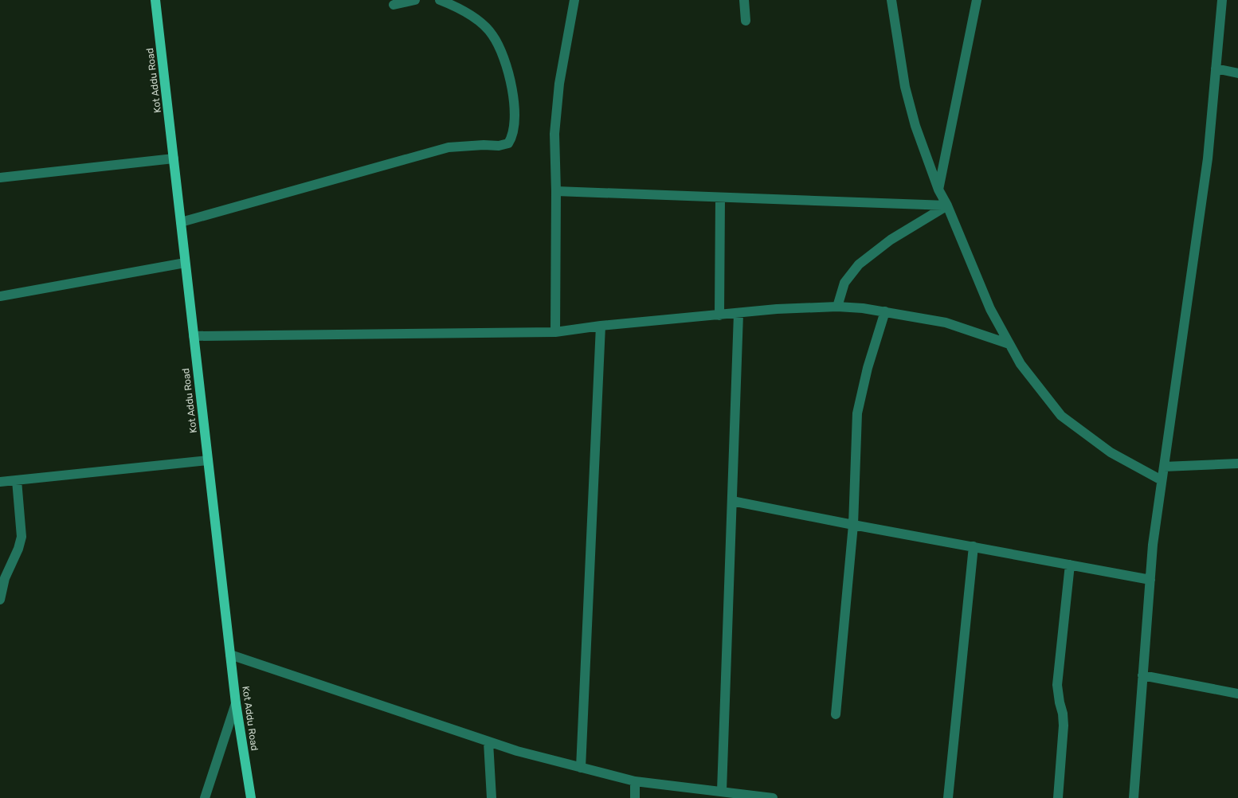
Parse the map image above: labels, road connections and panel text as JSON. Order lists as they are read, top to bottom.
{
  "streets": {
    "main road": ["Kot Addu Road"]
  }
}
